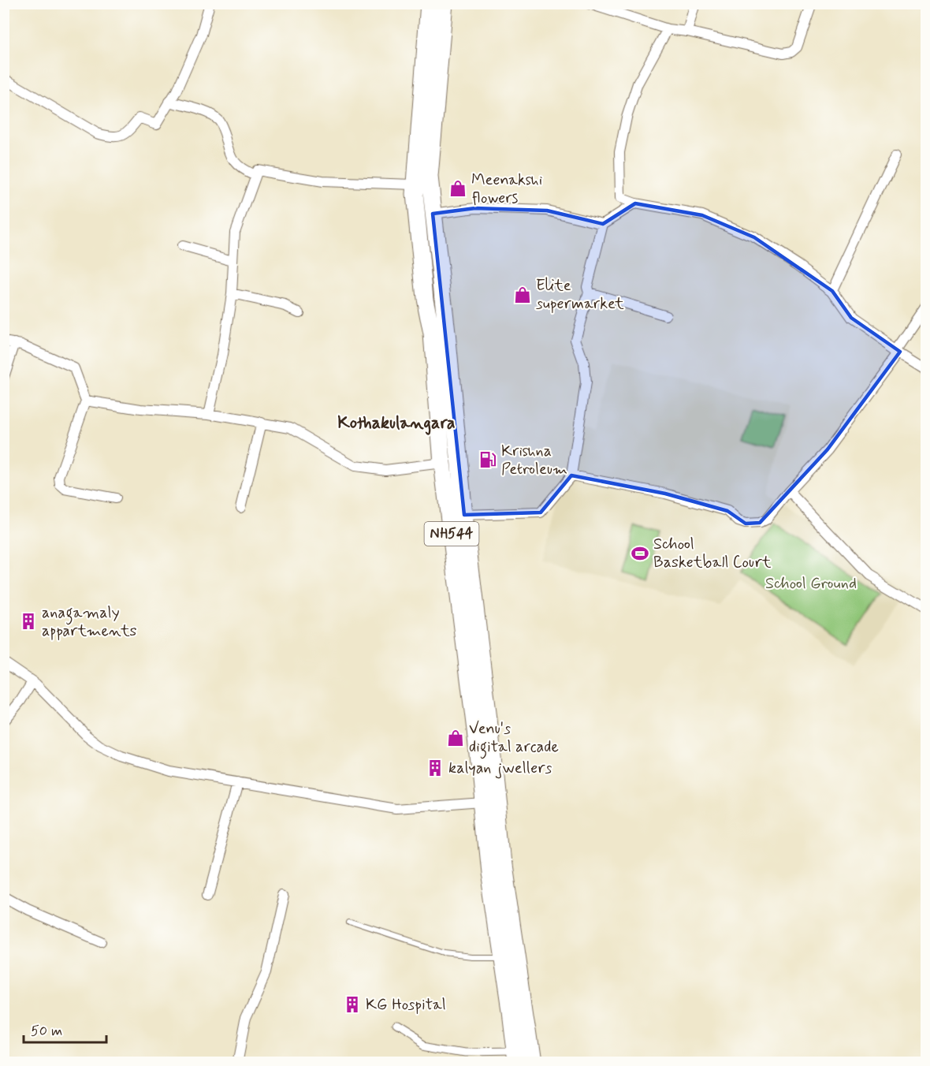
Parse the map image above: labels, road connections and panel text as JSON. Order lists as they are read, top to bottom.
{
  "streets": {
    "highway": ["NH544"]
  },
  "districts": ["Kothakulangara"],
  "parks": ["School Ground"],
  "places": {
    "shop": ["Meenakshi flowers", "Elite supermarket", "Venu's digital arcade"],
    "fuel station": ["Krishna Petroleum"],
    "sports": ["School Basketball Court"],
    "building": ["anagamaly appartments", "kalyan jwellers", "KG Hospital"]
  },
  "scale_bar": "50 m"
}
